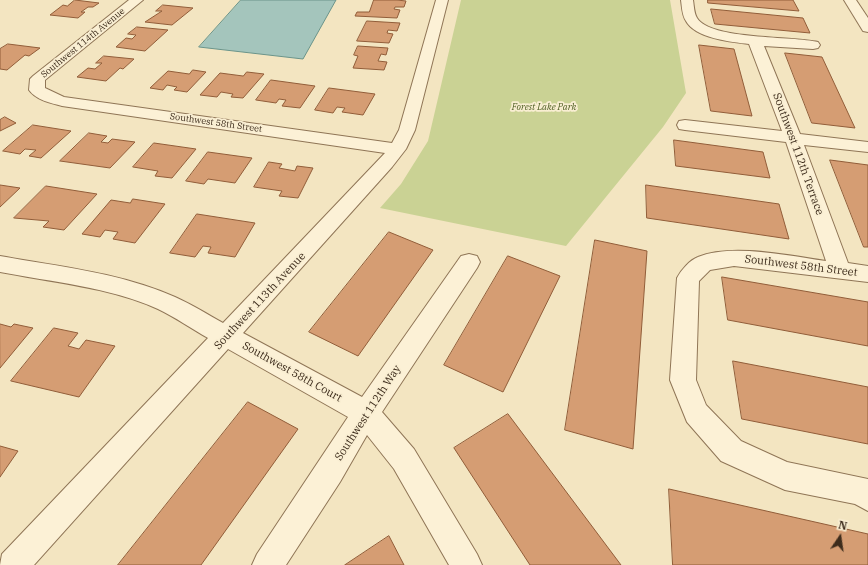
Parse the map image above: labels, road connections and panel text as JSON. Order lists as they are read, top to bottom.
{
  "streets": {
    "street": [
      "Southwest 114th Avenue",
      "Southwest 58th Street",
      "Southwest 112th Terrace",
      "Southwest 113th Avenue",
      "Southwest 58th Court",
      "Southwest 112th Way"
    ]
  },
  "crossings": [
    ["Southwest 114th Avenue", "Southwest 58th Street"],
    ["Southwest 58th Street", "Southwest 112th Terrace"],
    ["Southwest 58th Street", "Southwest 113th Avenue"],
    ["Southwest 113th Avenue", "Southwest 58th Court"],
    ["Southwest 58th Court", "Southwest 112th Way"]
  ],
  "parks": ["Forest Lake Park"],
  "north": "top"
}
